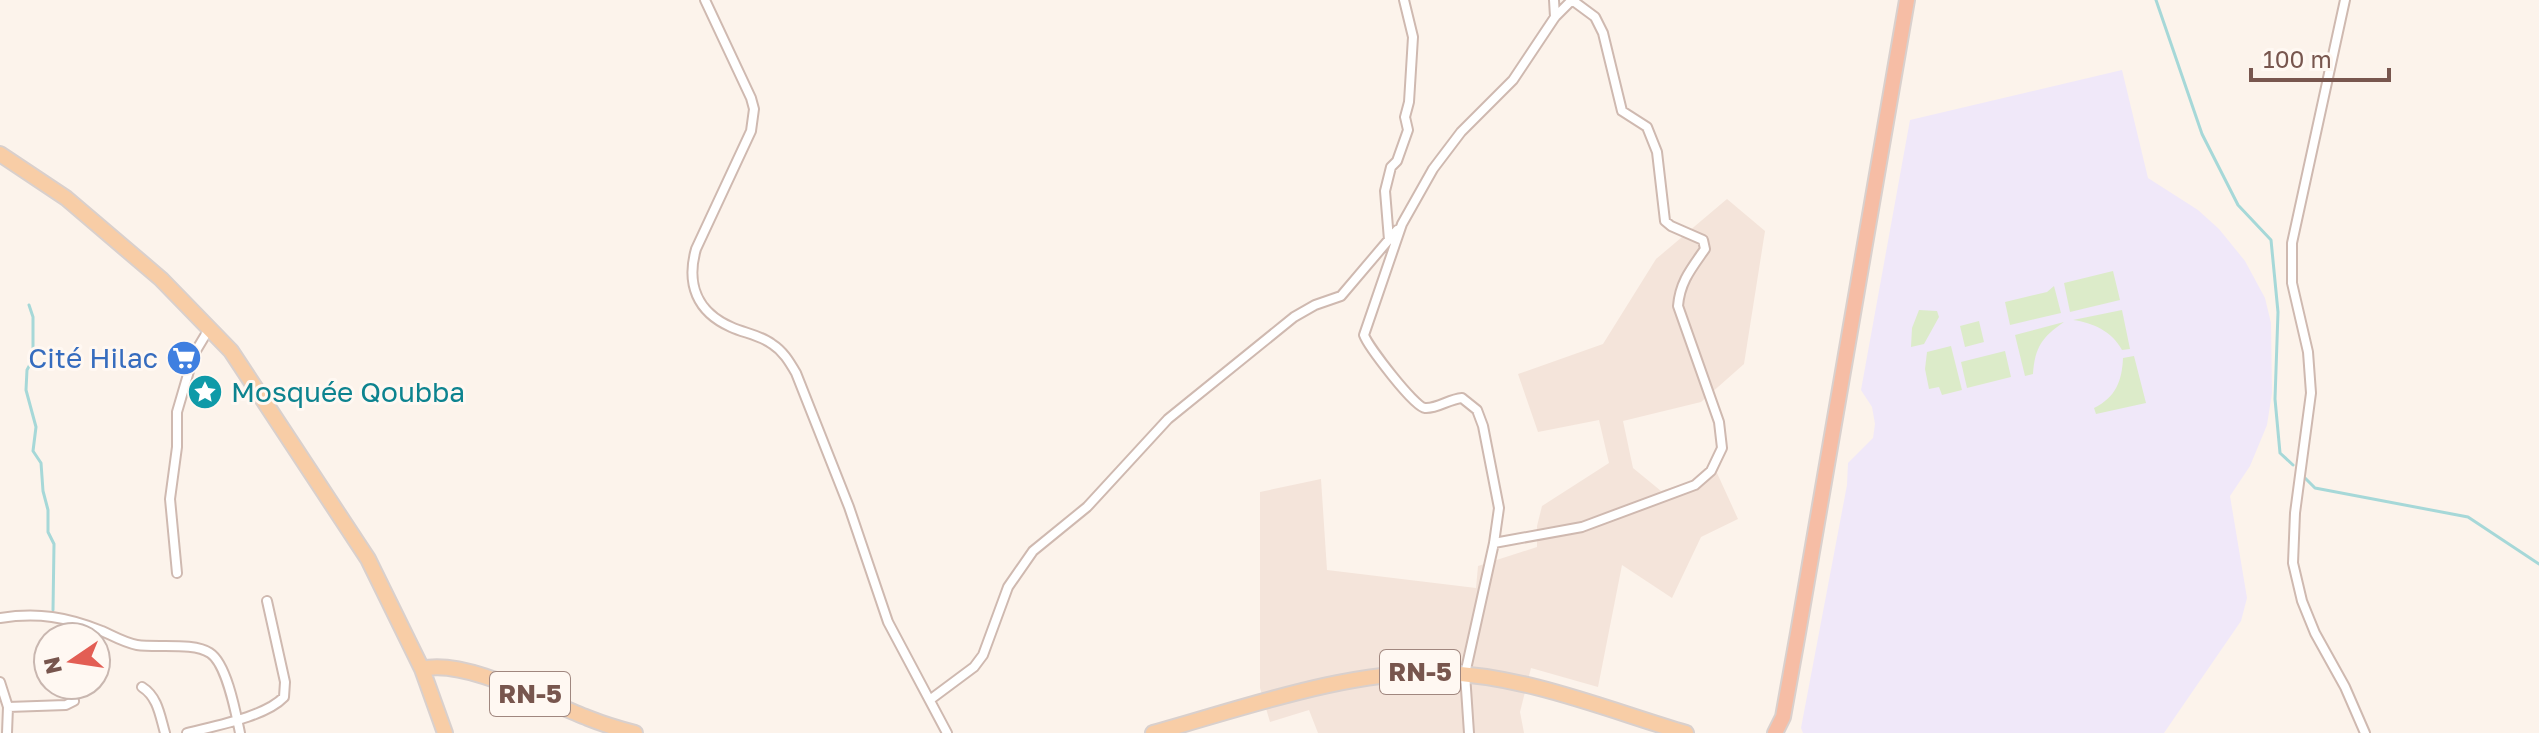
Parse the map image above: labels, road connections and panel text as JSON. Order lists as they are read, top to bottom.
{
  "streets": {
    "main road": ["RN-5"]
  },
  "places": {
    "supermarket": ["Cité Hilac"],
    "place": ["Mosquée Qoubba"]
  },
  "scale_bar": "100 m",
  "north": "left"
}
